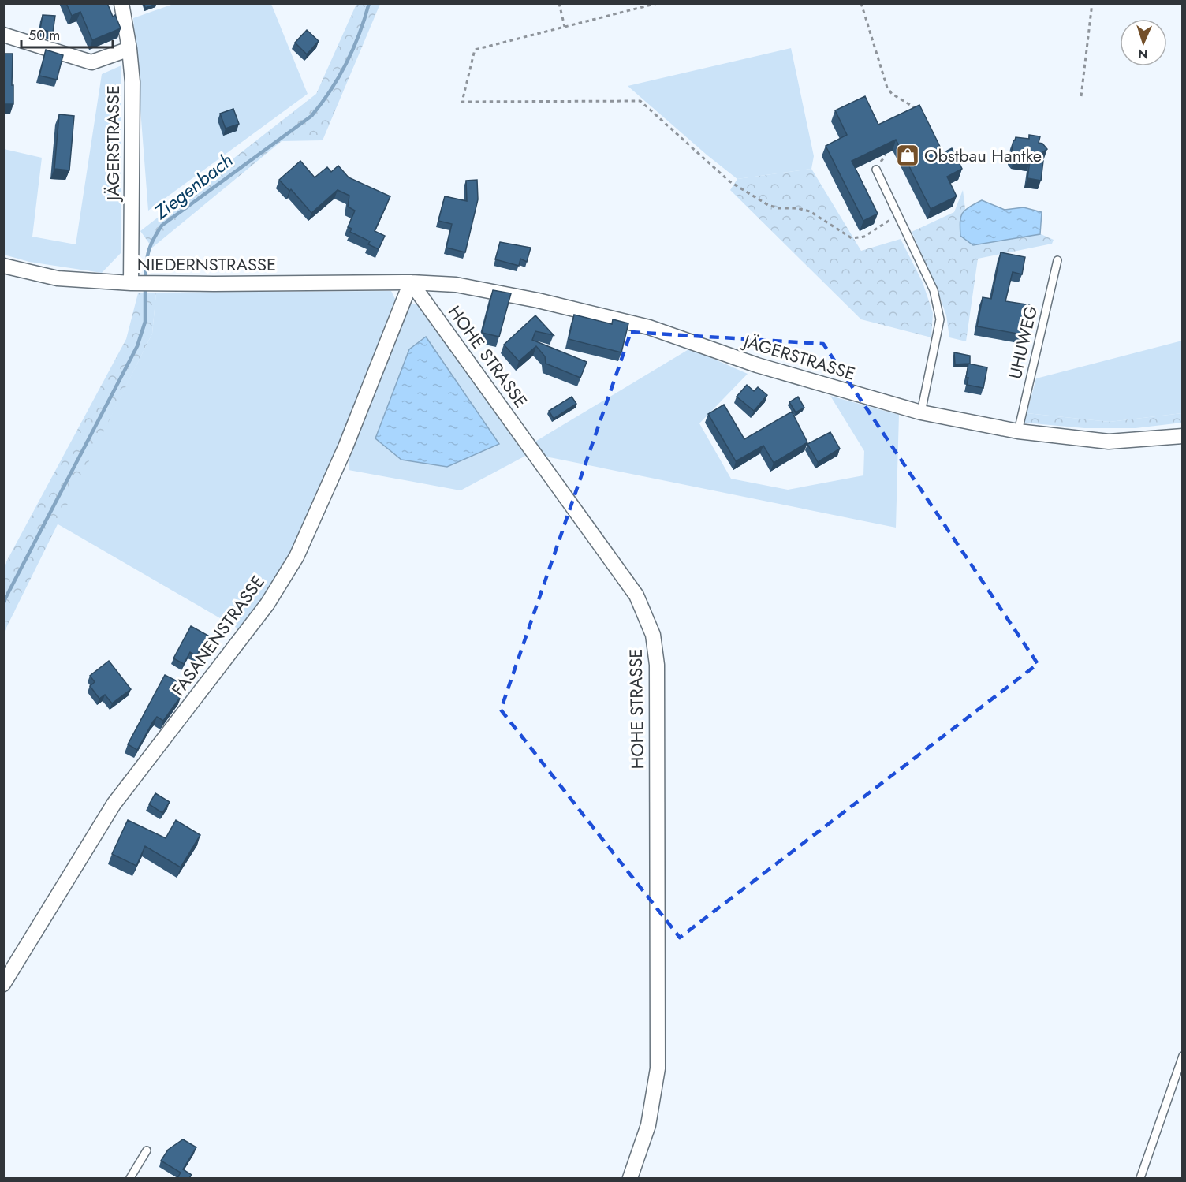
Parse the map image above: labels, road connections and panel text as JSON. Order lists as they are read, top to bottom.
{
  "streets": {
    "street": [
      "JÄGERSTRASSE",
      "NIEDERNSTRASSE",
      "HOHE STRASSE",
      "FASANENSTRASSE"
    ],
    "lane": ["UHUWEG"]
  },
  "crossings": [
    ["JÄGERSTRASSE", "NIEDERNSTRASSE"],
    ["JÄGERSTRASSE", "UHUWEG"],
    ["JÄGERSTRASSE", "HOHE STRASSE"],
    ["JÄGERSTRASSE", "FASANENSTRASSE"],
    ["NIEDERNSTRASSE", "HOHE STRASSE"],
    ["NIEDERNSTRASSE", "FASANENSTRASSE"],
    ["HOHE STRASSE", "FASANENSTRASSE"]
  ],
  "water": ["Ziegenbach"],
  "places": {
    "shop": ["Obstbau Hantke"]
  },
  "scale_bar": "50 m",
  "north": "bottom"
}
